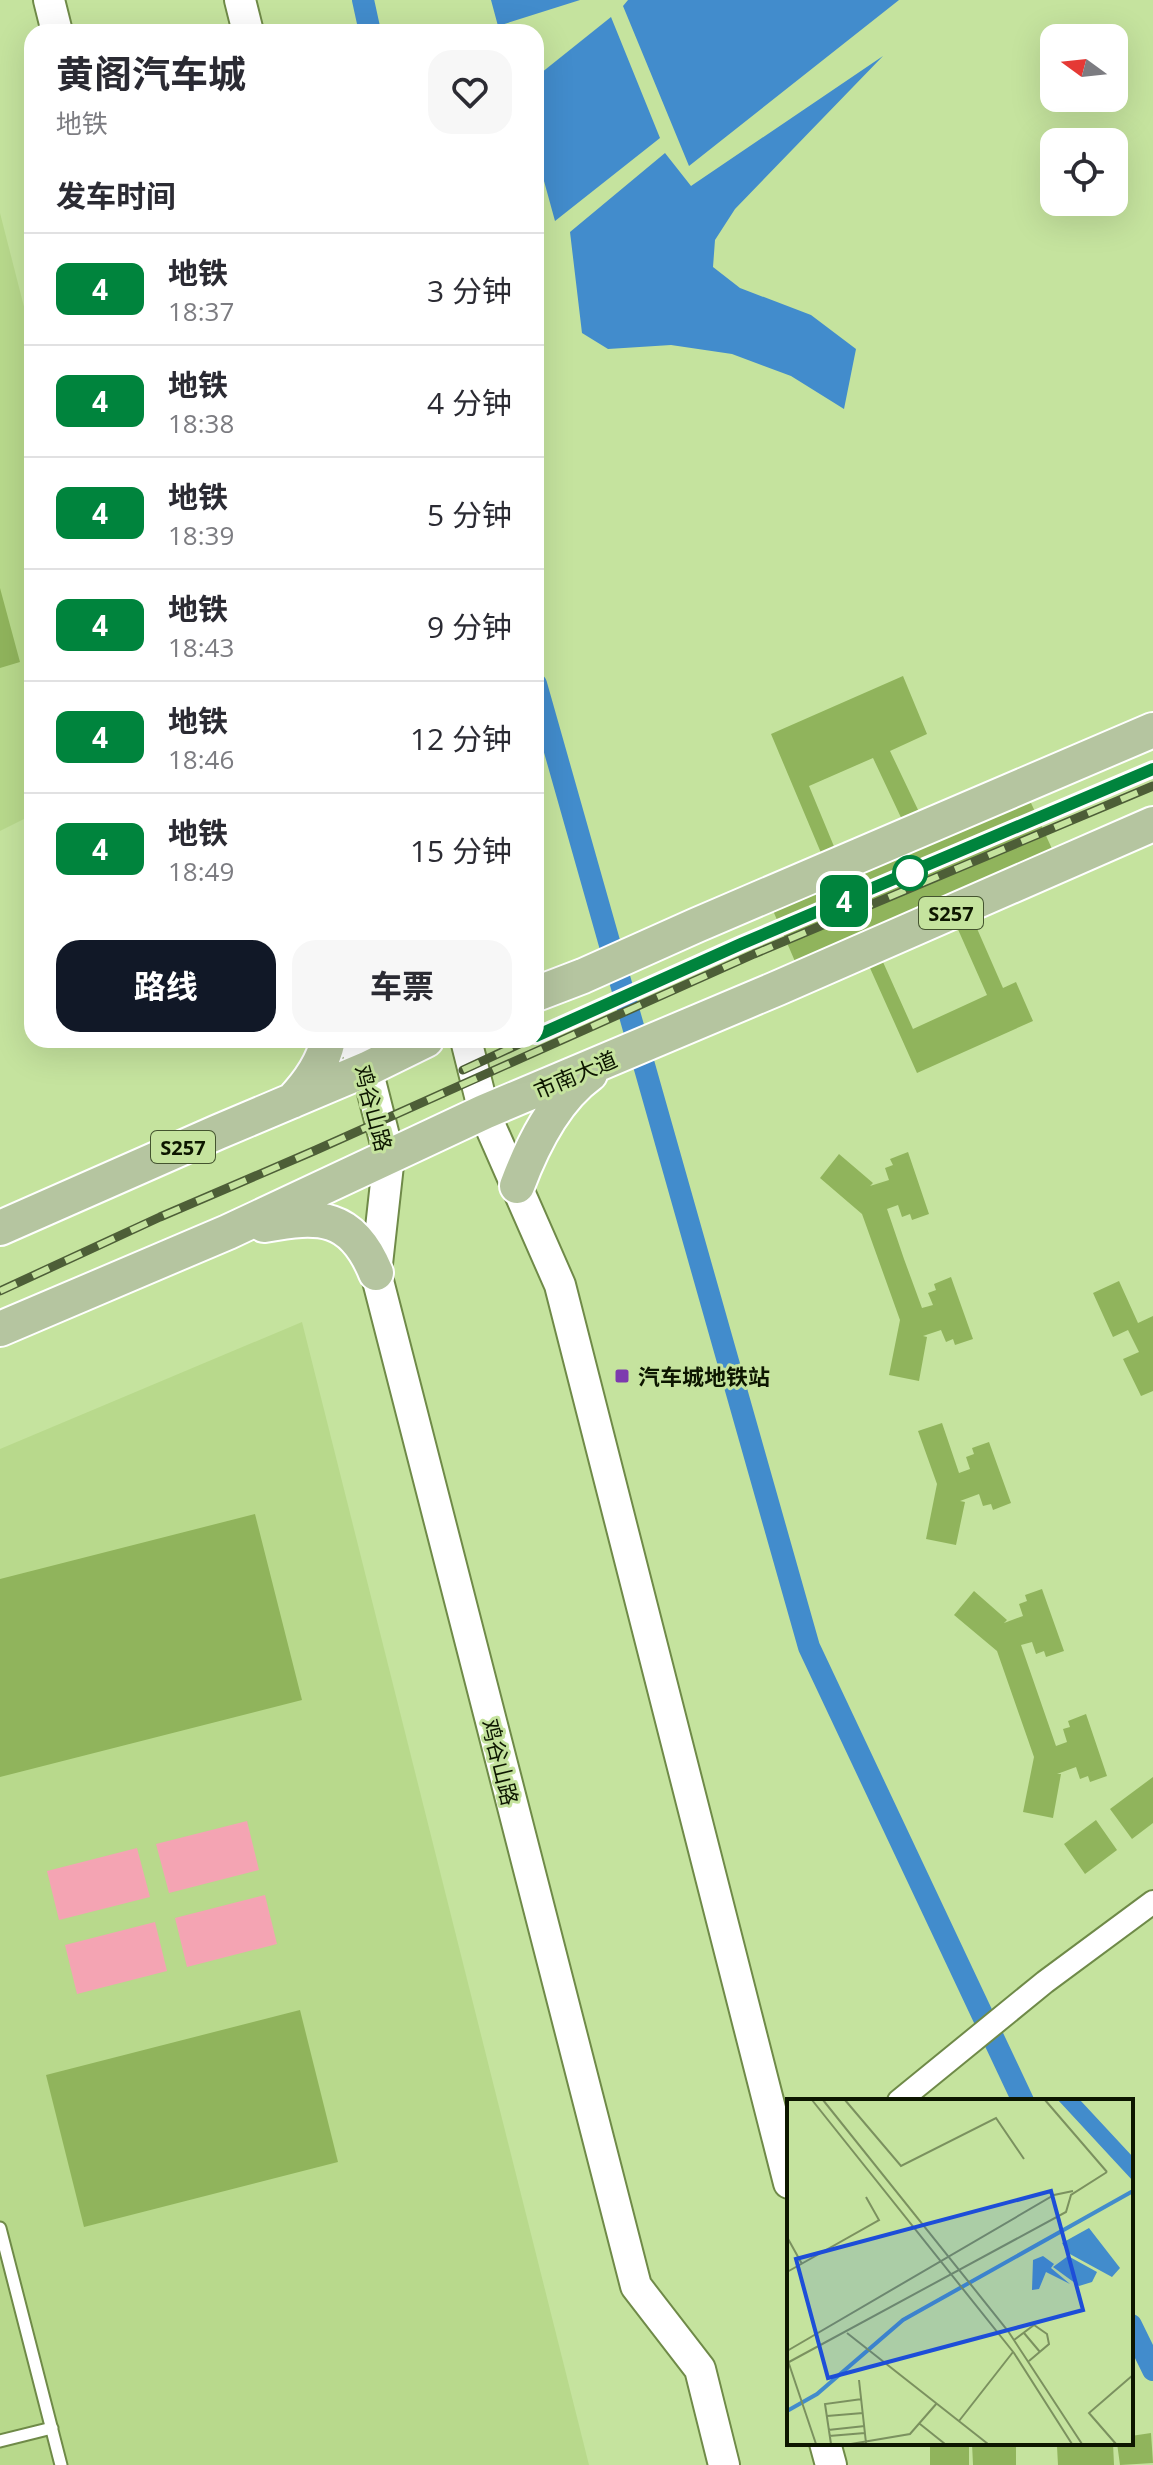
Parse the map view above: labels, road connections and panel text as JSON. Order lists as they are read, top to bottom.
{
  "streets": {
    "main road": ["S257", "市南大道", "鸡谷山路"]
  },
  "crossings": [
    ["S257", "鸡谷山路"],
    ["市南大道", "鸡谷山路"]
  ],
  "places": {
    "transit": ["汽车城地铁站"]
  },
  "lines": ["metro line 4"],
  "north": "left",
  "page": {
    "on_map": "4",
    "heading": [
      ["黄阁汽车城", "地铁"],
      "发车时间"
    ],
    "list": [
      {
        "mark": "4",
        "name": "地铁",
        "note": "18:37",
        "value": "3 分钟"
      },
      {
        "mark": "4",
        "name": "地铁",
        "note": "18:38",
        "value": "4 分钟"
      },
      {
        "mark": "4",
        "name": "地铁",
        "note": "18:39",
        "value": "5 分钟"
      },
      {
        "mark": "4",
        "name": "地铁",
        "note": "18:43",
        "value": "9 分钟"
      },
      {
        "mark": "4",
        "name": "地铁",
        "note": "18:46",
        "value": "12 分钟"
      },
      {
        "mark": "4",
        "name": "地铁",
        "note": "18:49",
        "value": "15 分钟"
      }
    ],
    "buttons": ["路线", "车票"]
  }
}
